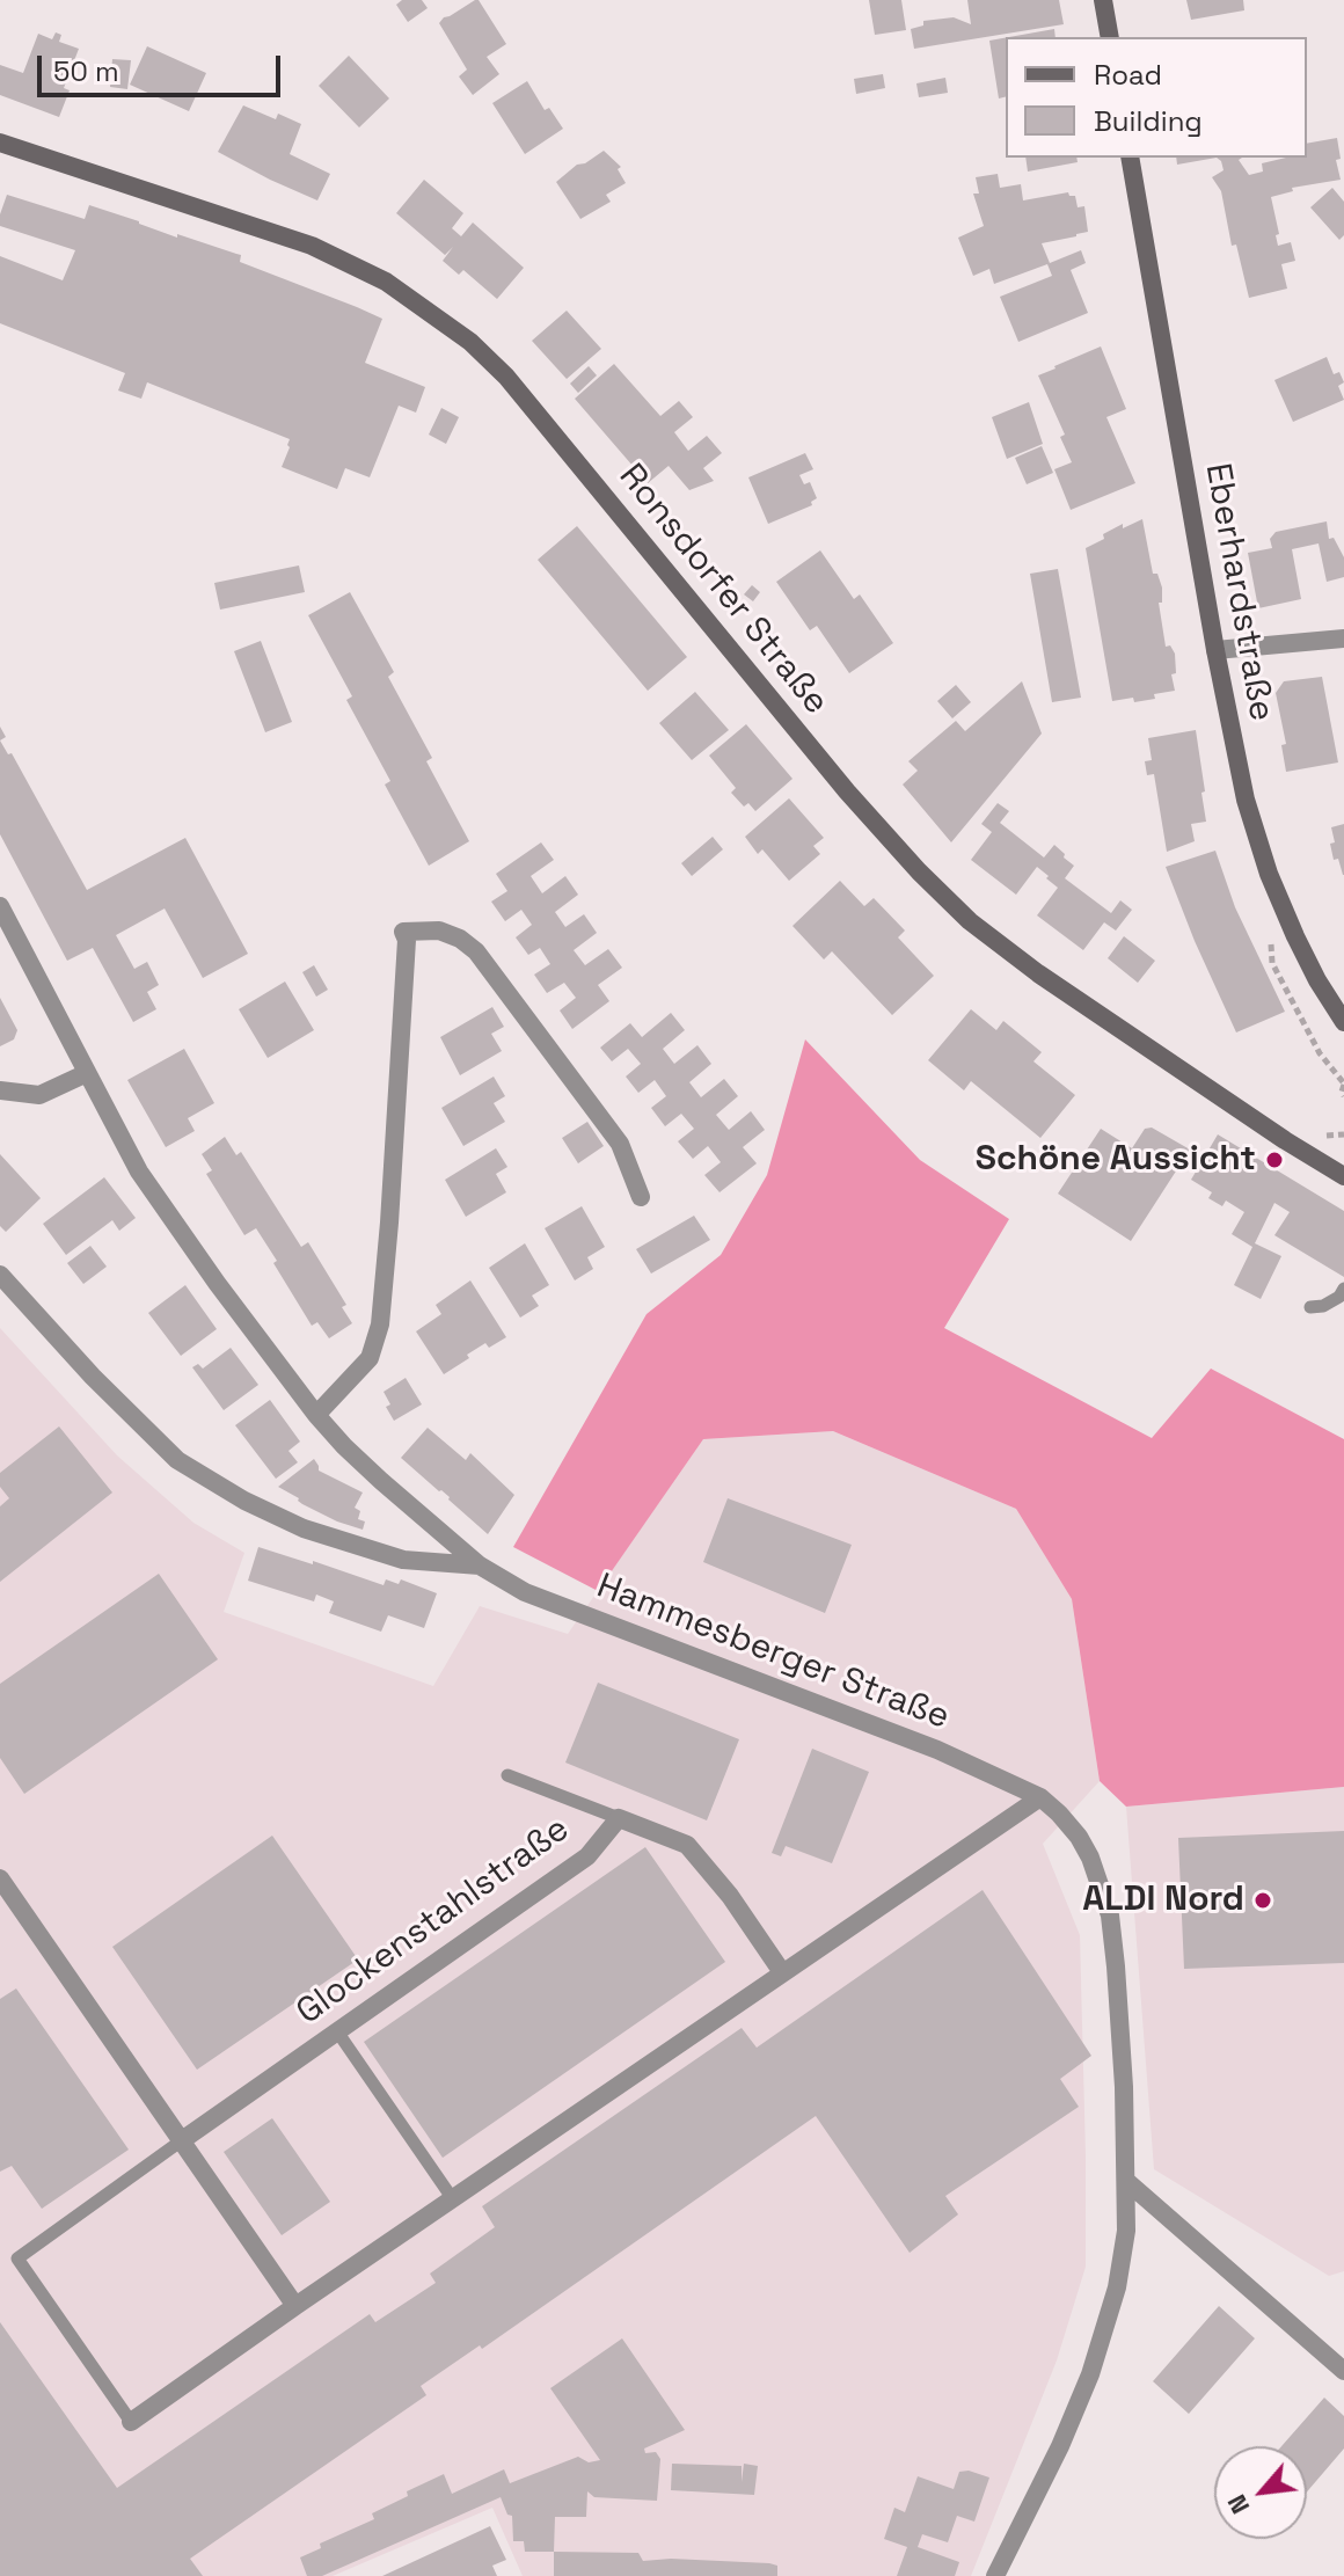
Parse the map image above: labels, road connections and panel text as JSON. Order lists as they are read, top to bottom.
{
  "streets": {
    "main road": ["Ronsdorfer Straße", "Eberhardstraße"],
    "street": ["Hammesberger Straße", "Glockenstahlstraße"]
  },
  "places": ["Schöne Aussicht", "ALDI Nord"],
  "legend": ["Road", "Building"],
  "scale_bar": "50 m",
  "north": "bottom left"
}
